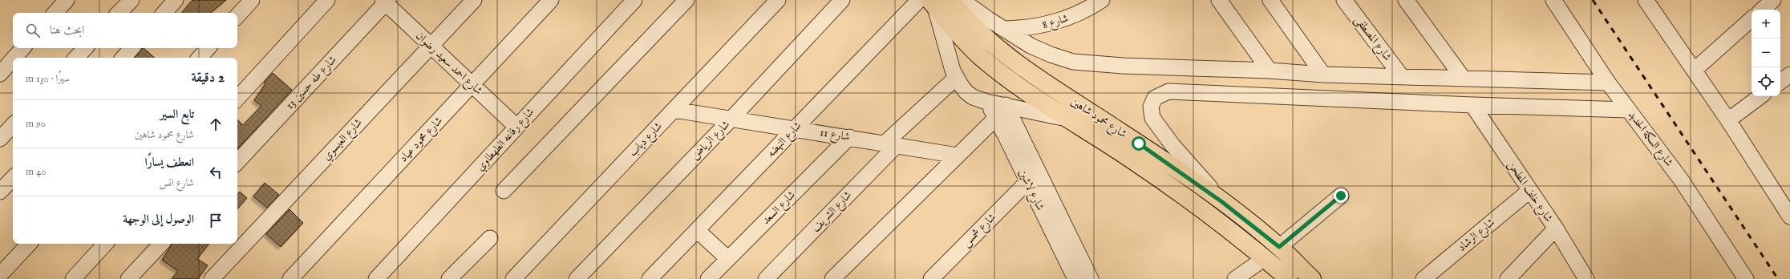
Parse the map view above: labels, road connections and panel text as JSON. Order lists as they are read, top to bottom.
{
  "streets": {
    "main road": ["شارع محمود شاهين"],
    "street": [
      "شارع 8",
      "شارع المصطفى",
      "شارع احمد سعيد رضوان",
      "شارع طه حسين 13",
      "شارع 11",
      "شارع السكة الحديد",
      "شارع العيسوي",
      "شارع محمود عياد",
      "شارع رفاعه الطهطاوي",
      "شارع دياب",
      "شارع النهضه",
      "شارع الرياض",
      "شارع لاشين",
      "شارع خلف المطحن",
      "شارع السعد",
      "شارع الشريف",
      "شارع شمس",
      "شارع الرشاد"
    ]
  },
  "crossings": [
    ["شارع احمد سعيد رضوان", "شارع طه حسين 13"],
    ["شارع احمد سعيد رضوان", "شارع العيسوي"],
    ["شارع احمد سعيد رضوان", "شارع محمود عياد"],
    ["شارع احمد سعيد رضوان", "شارع رفاعه الطهطاوي"],
    ["شارع محمود شاهين", "شارع النهضه"],
    ["شارع 11", "شارع دياب"],
    ["شارع 11", "شارع النهضه"],
    ["شارع 11", "شارع الرياض"],
    ["شارع 11", "شارع السعد"],
    ["شارع 11", "شارع الشريف"],
    ["شارع لاشين", "شارع شمس"],
    ["شارع خلف المطحن", "شارع الرشاد"]
  ],
  "page": {
    "map_buttons": ["+", "−"],
    "search": "ابحث هنا",
    "heading": ["2 دقيقة", "سيرًا · 130 m"],
    "list": [
      ["تابع السير", "شارع محمود شاهين", "90 m"],
      ["انعطف يسارًا", "شارع انس", "40 m"],
      "الوصول إلى الوجهة"
    ]
  }
}
